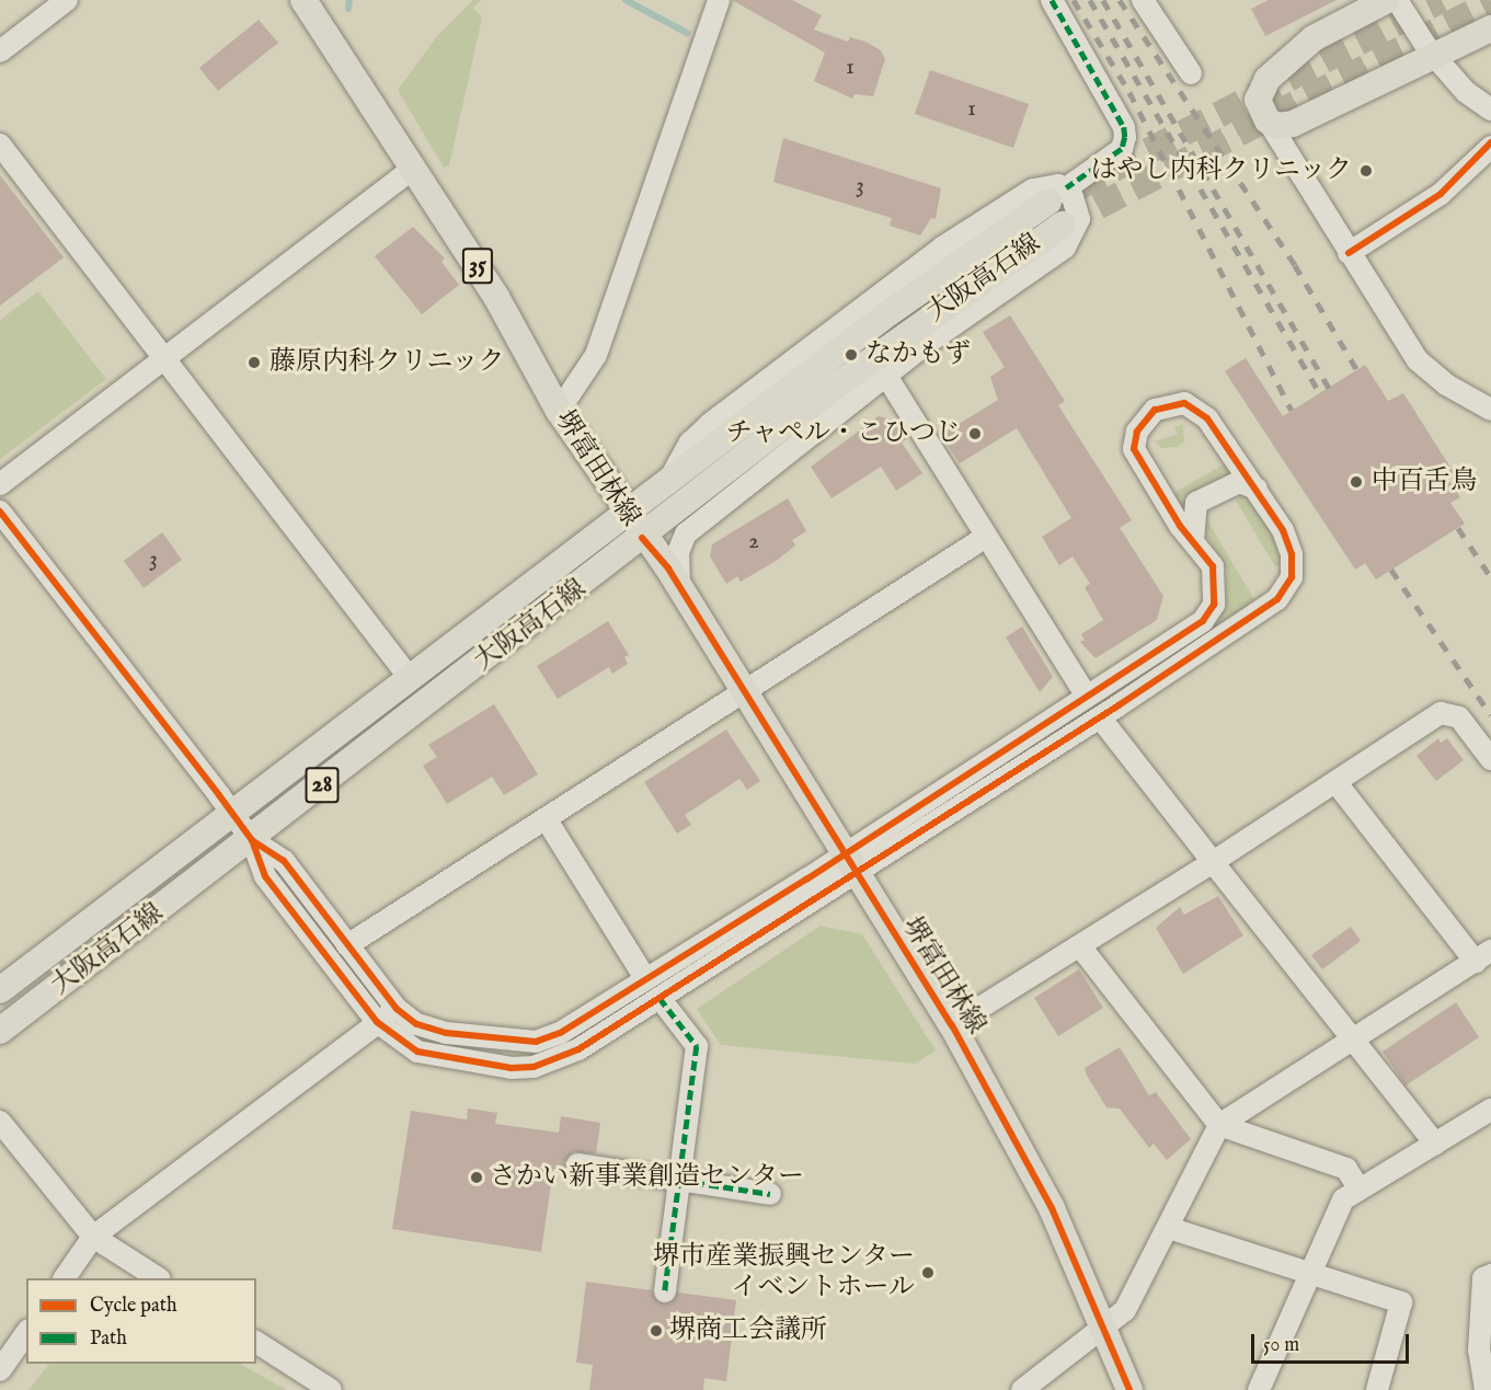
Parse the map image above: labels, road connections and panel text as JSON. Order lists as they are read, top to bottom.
{
  "streets": {
    "main road": [
      "35",
      "大阪高石線",
      "堺富田林線",
      "28"
    ]
  },
  "crossings": [
    ["大阪高石線", "堺富田林線"]
  ],
  "places": [
    "はやし内科クリニック",
    "なかもず",
    "藤原内科クリニック",
    "チャペル・こひつじ",
    "中百舌鳥",
    "さかい新事業創造センター",
    "堺市産業振興センター イベントホール",
    "堺商工会議所"
  ],
  "house_numbers": [
    "1",
    "1",
    "3",
    "2",
    "3"
  ],
  "legend": ["Cycle path", "Path"],
  "scale_bar": "50 m"
}
